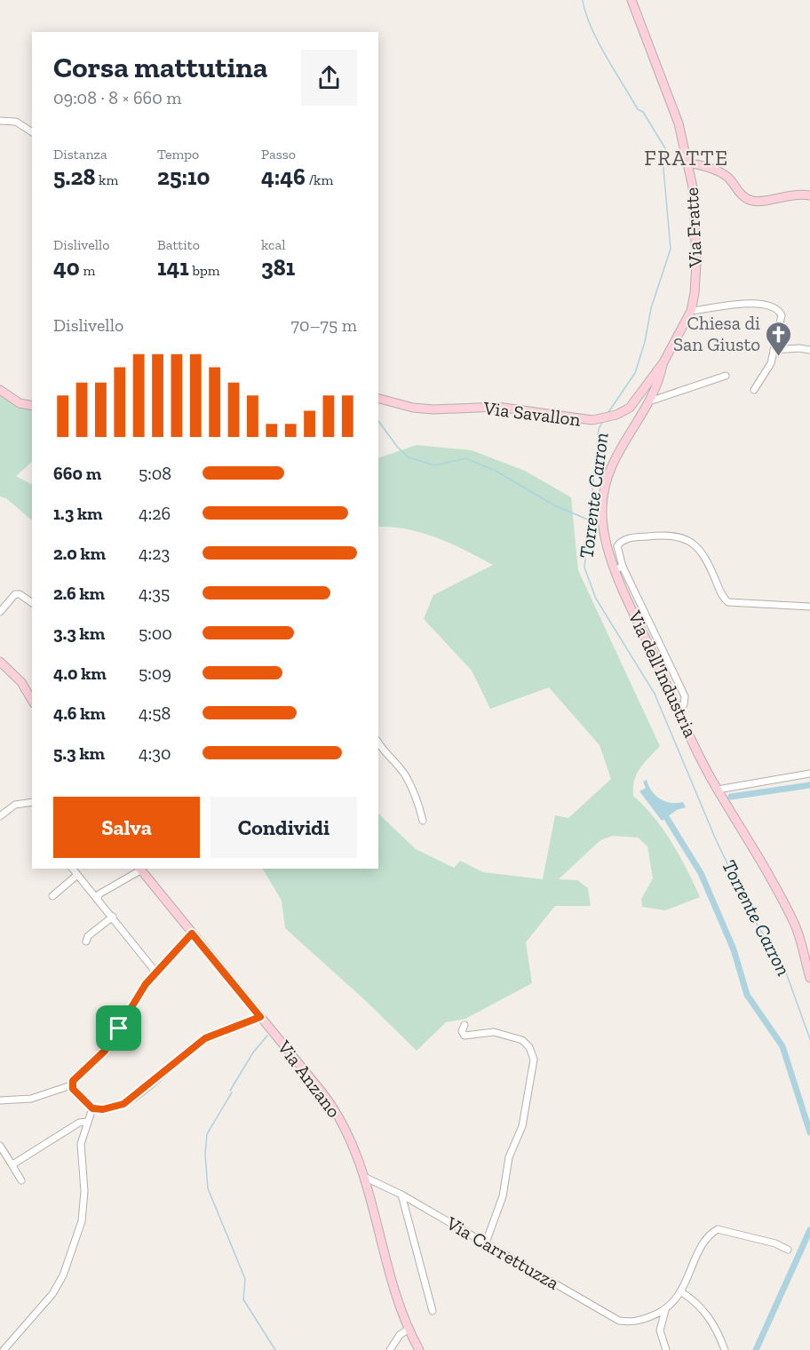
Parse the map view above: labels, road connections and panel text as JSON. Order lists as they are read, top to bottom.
{
  "streets": {
    "main road": [
      "Via Fratte",
      "Via Savallon",
      "Via dell'Industria",
      "Via Anzano"
    ],
    "street": ["Via Carrettuzza"]
  },
  "crossings": [
    ["Via Fratte", "Via Savallon"],
    ["Via Fratte", "Via dell'Industria"],
    ["Via Savallon", "Via dell'Industria"],
    ["Via Anzano", "Via Carrettuzza"]
  ],
  "districts": ["FRATTE"],
  "water": ["Torrente Carron"],
  "places": {
    "church": ["Chiesa di San Giusto"]
  },
  "page": {
    "heading": ["Corsa mattutina", "09:08 · 8 × 660 m"],
    "stats": [
      ["Distanza", "5.28 km"],
      ["Tempo", "25:10"],
      ["Passo", "4:46 /km"],
      ["Dislivello", "40 m"],
      ["Battito", "141 bpm"],
      ["kcal", "381"]
    ],
    "chart": ["Dislivello", "70–75 m"],
    "list": [
      {
        "name": "660 m",
        "note": "5:08"
      },
      {
        "name": "1.3 km",
        "note": "4:26"
      },
      {
        "name": "2.0 km",
        "note": "4:23"
      },
      {
        "name": "2.6 km",
        "note": "4:35"
      },
      {
        "name": "3.3 km",
        "note": "5:00"
      },
      {
        "name": "4.0 km",
        "note": "5:09"
      },
      {
        "name": "4.6 km",
        "note": "4:58"
      },
      {
        "name": "5.3 km",
        "note": "4:30"
      }
    ],
    "buttons": ["Salva", "Condividi"]
  }
}
